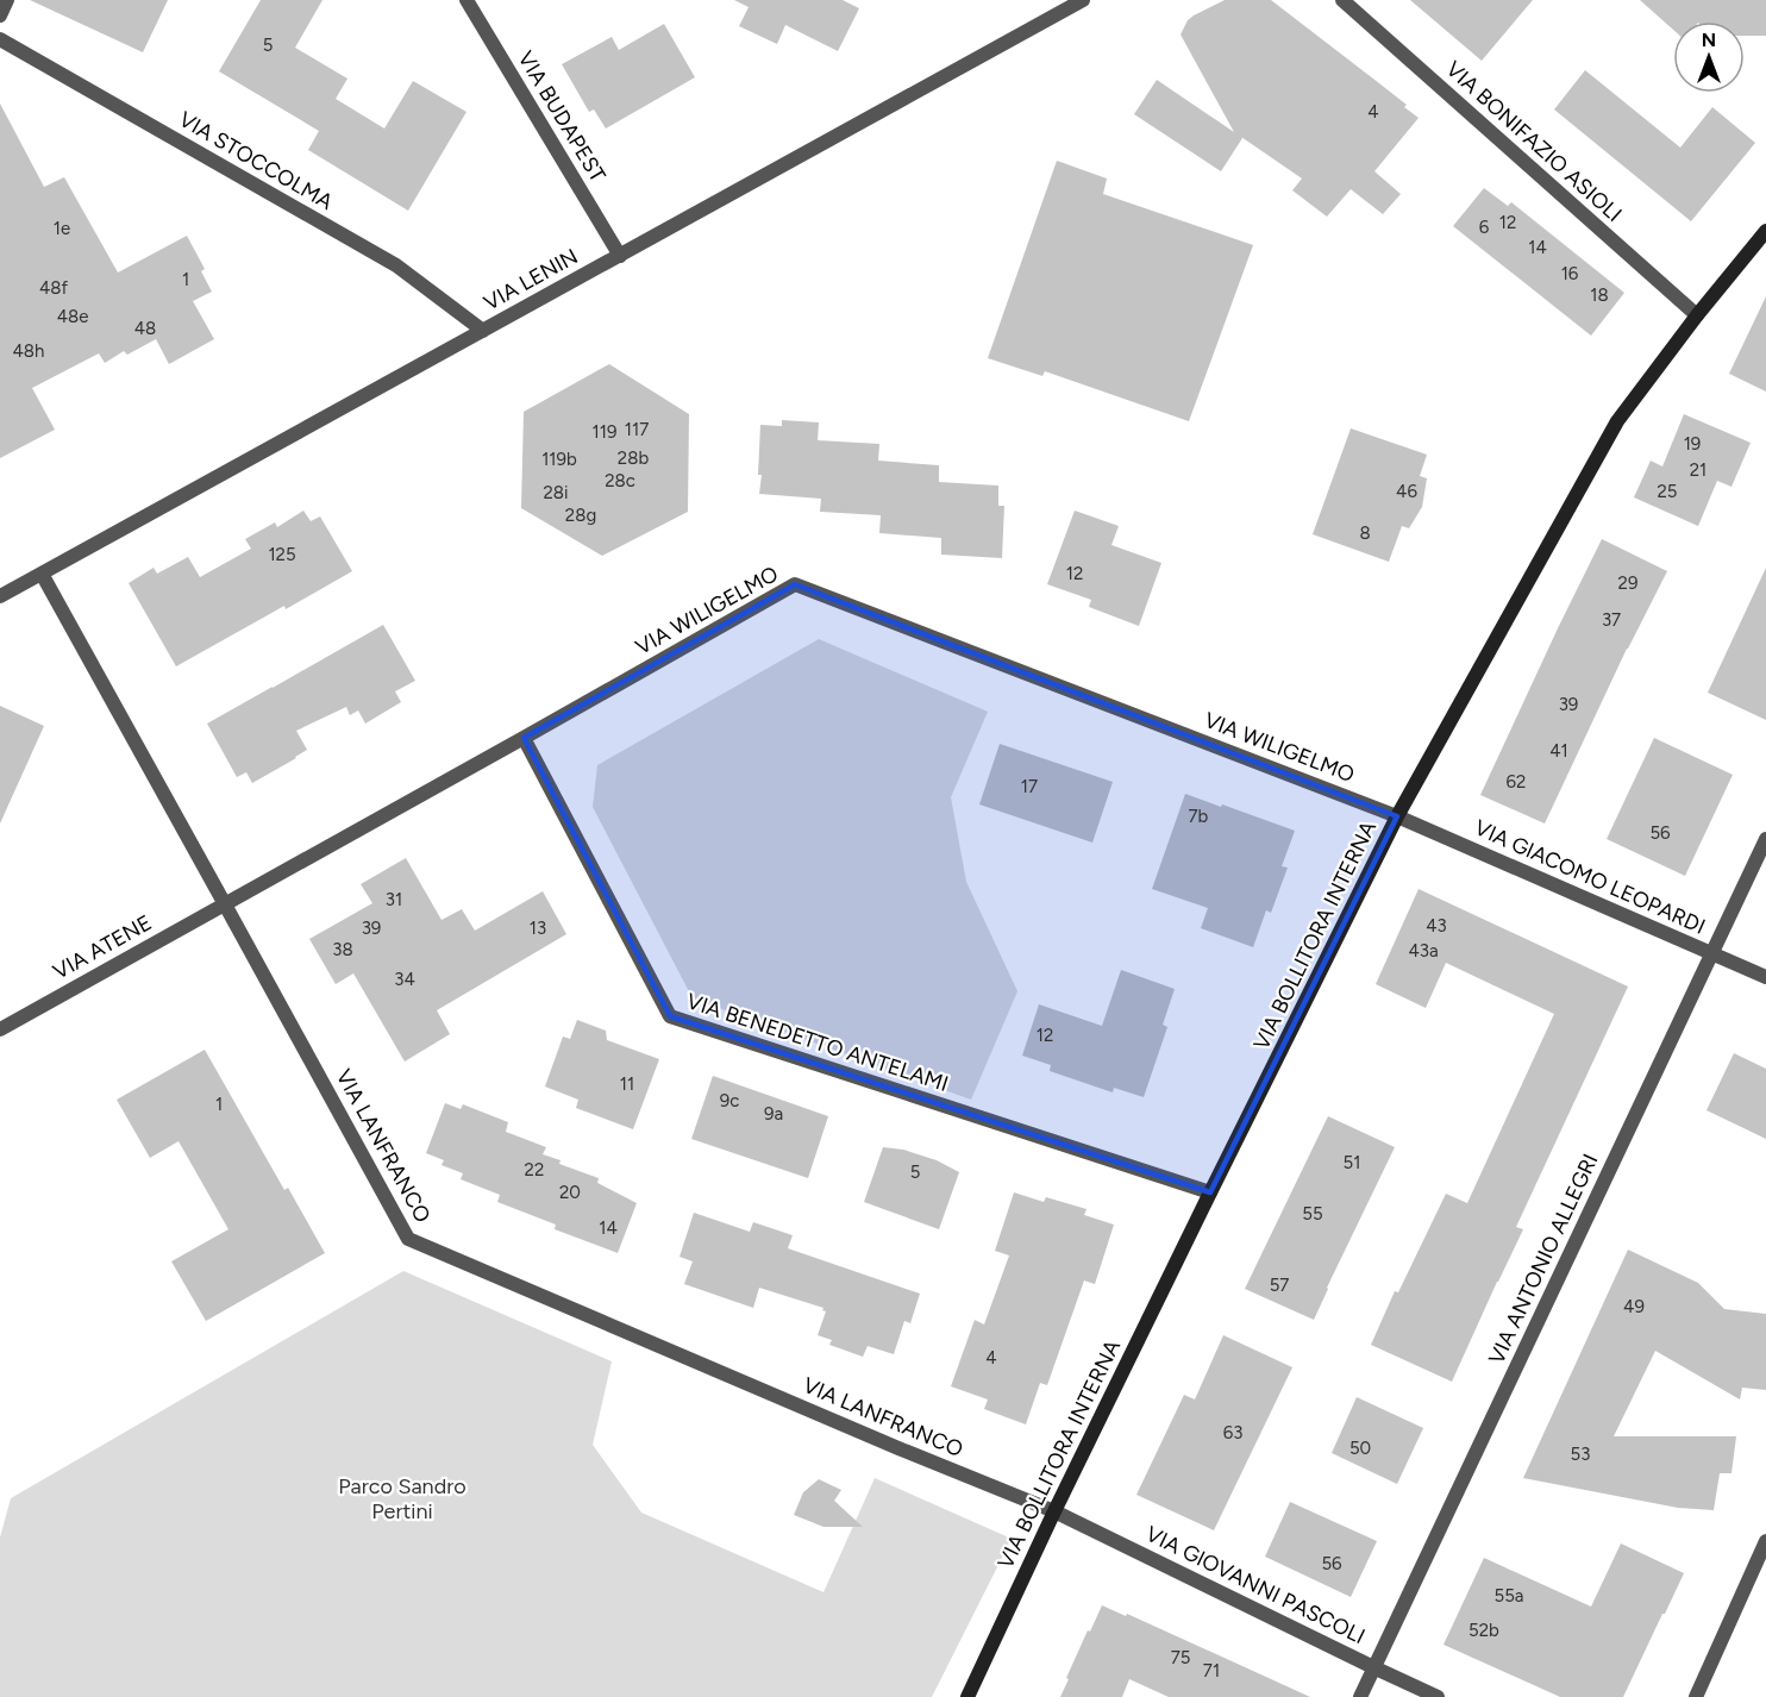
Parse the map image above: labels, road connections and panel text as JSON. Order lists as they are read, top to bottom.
{
  "streets": {
    "street": [
      "VIA BUDAPEST",
      "VIA BONIFAZIO ASIOLI",
      "VIA STOCCOLMA",
      "VIA LENIN",
      "VIA WILIGELMO",
      "VIA GIACOMO LEOPARDI",
      "VIA BOLLITORA INTERNA",
      "VIA ATENE",
      "VIA BENEDETTO ANTELAMI",
      "VIA LANFRANCO",
      "VIA ANTONIO ALLEGRI",
      "VIA GIOVANNI PASCOLI"
    ]
  },
  "crossings": [
    ["VIA BUDAPEST", "VIA LENIN"],
    ["VIA BONIFAZIO ASIOLI", "VIA BOLLITORA INTERNA"],
    ["VIA STOCCOLMA", "VIA LENIN"],
    ["VIA LENIN", "VIA LANFRANCO"],
    ["VIA WILIGELMO", "VIA GIACOMO LEOPARDI"],
    ["VIA WILIGELMO", "VIA BOLLITORA INTERNA"],
    ["VIA WILIGELMO", "VIA ATENE"],
    ["VIA WILIGELMO", "VIA BENEDETTO ANTELAMI"],
    ["VIA WILIGELMO", "VIA LANFRANCO"],
    ["VIA GIACOMO LEOPARDI", "VIA BOLLITORA INTERNA"],
    ["VIA GIACOMO LEOPARDI", "VIA ANTONIO ALLEGRI"],
    ["VIA BOLLITORA INTERNA", "VIA BENEDETTO ANTELAMI"],
    ["VIA BOLLITORA INTERNA", "VIA LANFRANCO"],
    ["VIA BOLLITORA INTERNA", "VIA GIOVANNI PASCOLI"],
    ["VIA ATENE", "VIA LANFRANCO"],
    ["VIA LANFRANCO", "VIA GIOVANNI PASCOLI"],
    ["VIA ANTONIO ALLEGRI", "VIA GIOVANNI PASCOLI"]
  ],
  "parks": ["Parco Sandro Pertini"],
  "house_numbers": [
    "5",
    "4",
    "12",
    "6",
    "1e",
    "14",
    "16",
    "1",
    "48f",
    "18",
    "48e",
    "48",
    "48h",
    "117",
    "119",
    "19",
    "28b",
    "119b",
    "21",
    "28c",
    "46",
    "25",
    "28i",
    "28g",
    "8",
    "125",
    "12",
    "29",
    "37",
    "39",
    "41",
    "62",
    "17",
    "7b",
    "56",
    "31",
    "43",
    "39",
    "13",
    "38",
    "43a",
    "34",
    "12",
    "11",
    "9c",
    "1",
    "9a",
    "51",
    "22",
    "5",
    "20",
    "55",
    "14",
    "57",
    "49",
    "4",
    "63",
    "50",
    "53",
    "56",
    "55a",
    "52b",
    "75",
    "71"
  ],
  "north": "top"
}
